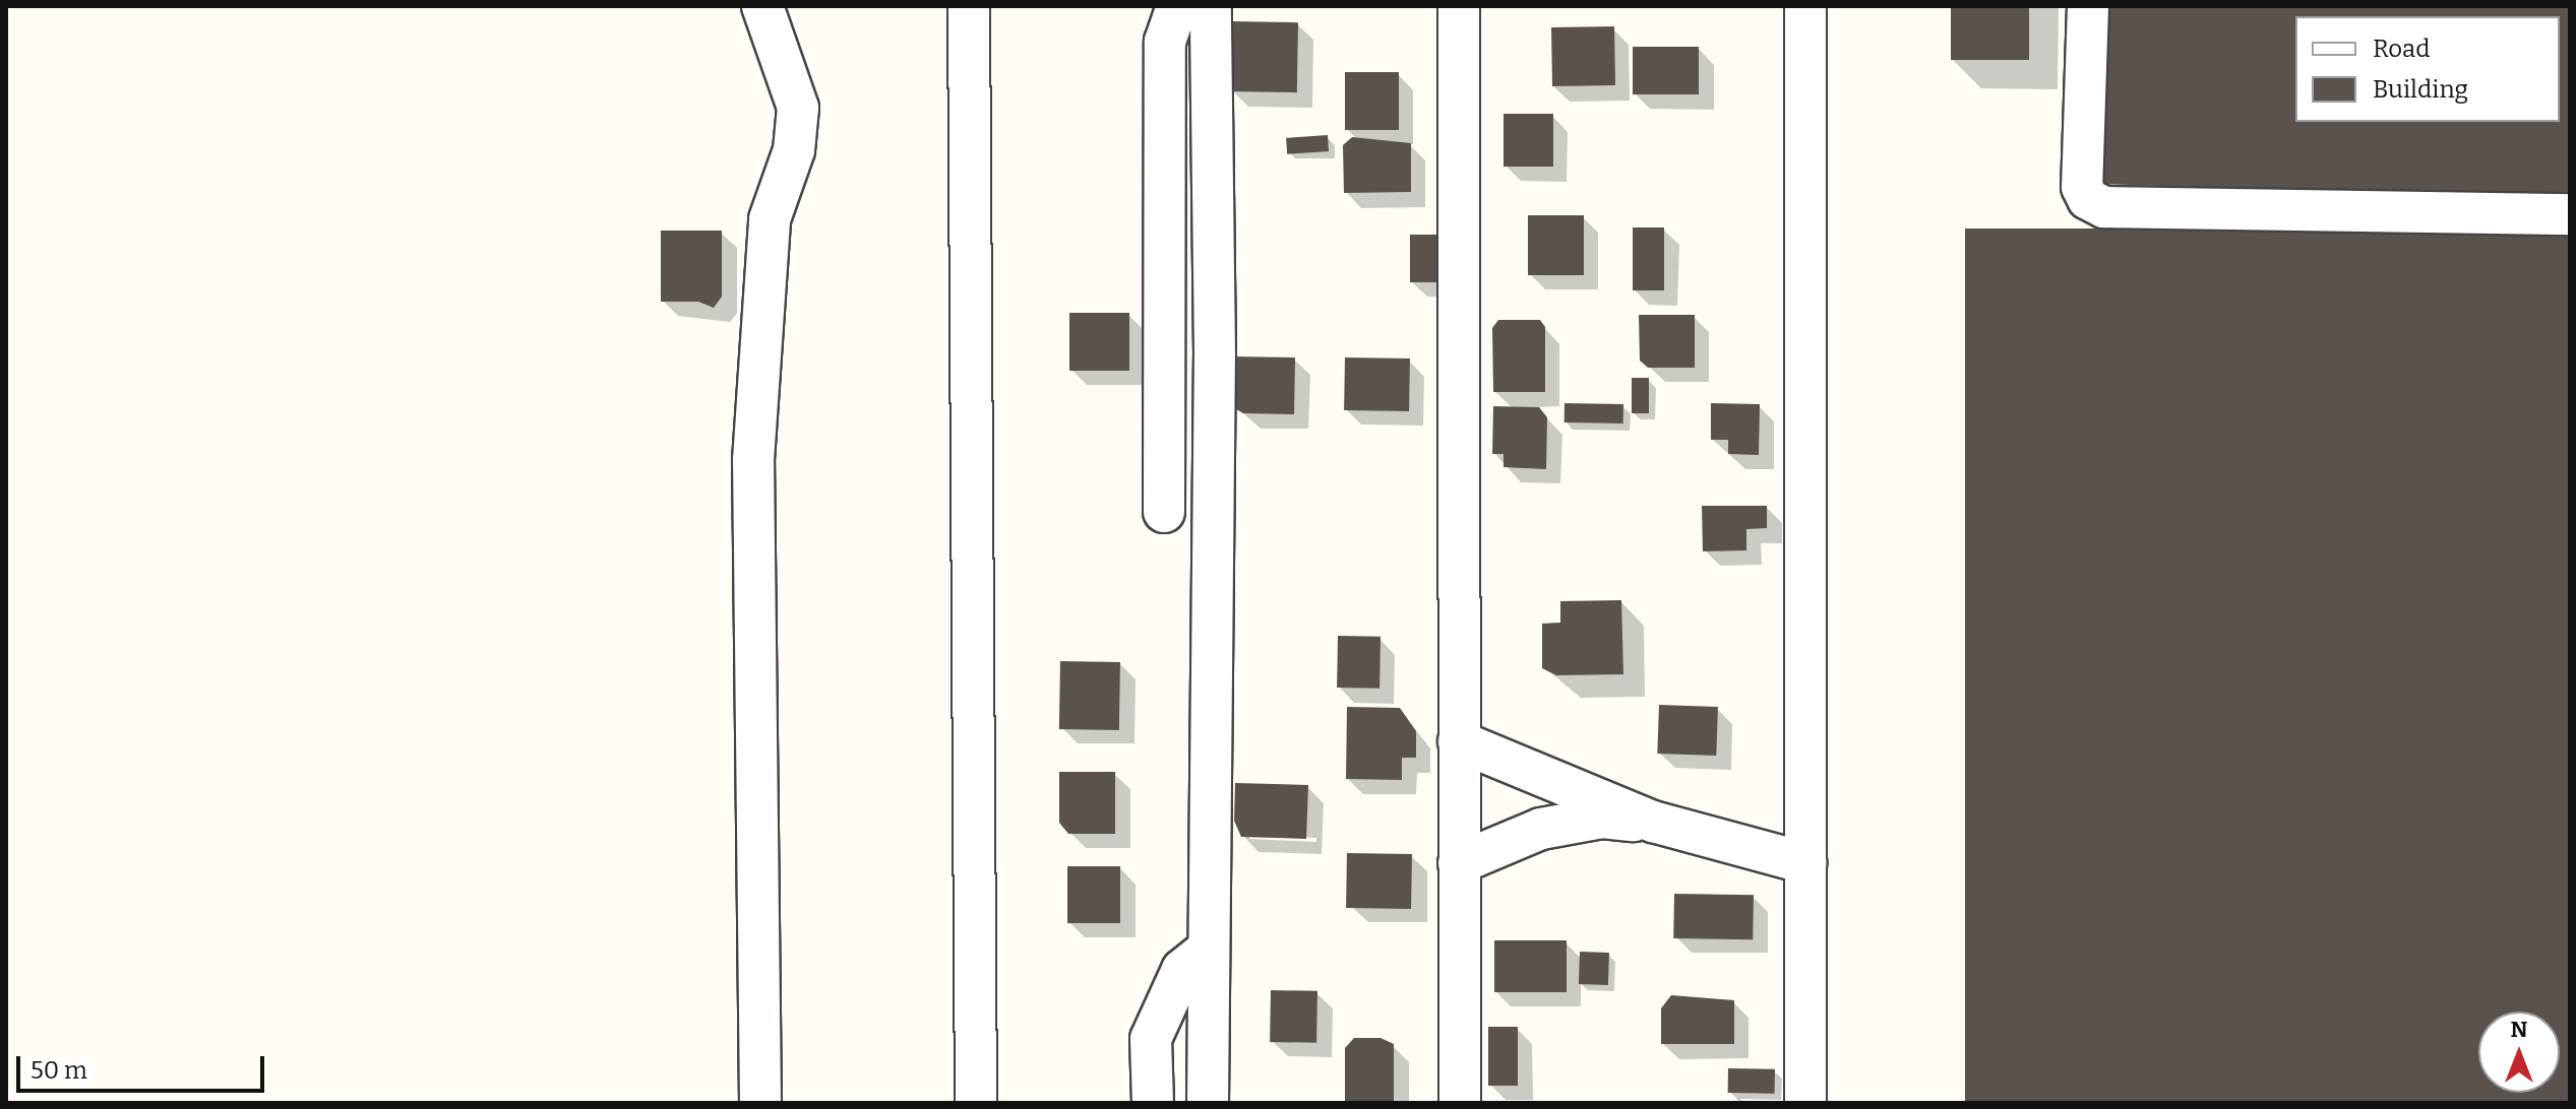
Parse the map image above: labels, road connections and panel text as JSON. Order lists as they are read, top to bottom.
{
  "legend": ["Road", "Building"],
  "scale_bar": "50 m",
  "north": "top"
}
